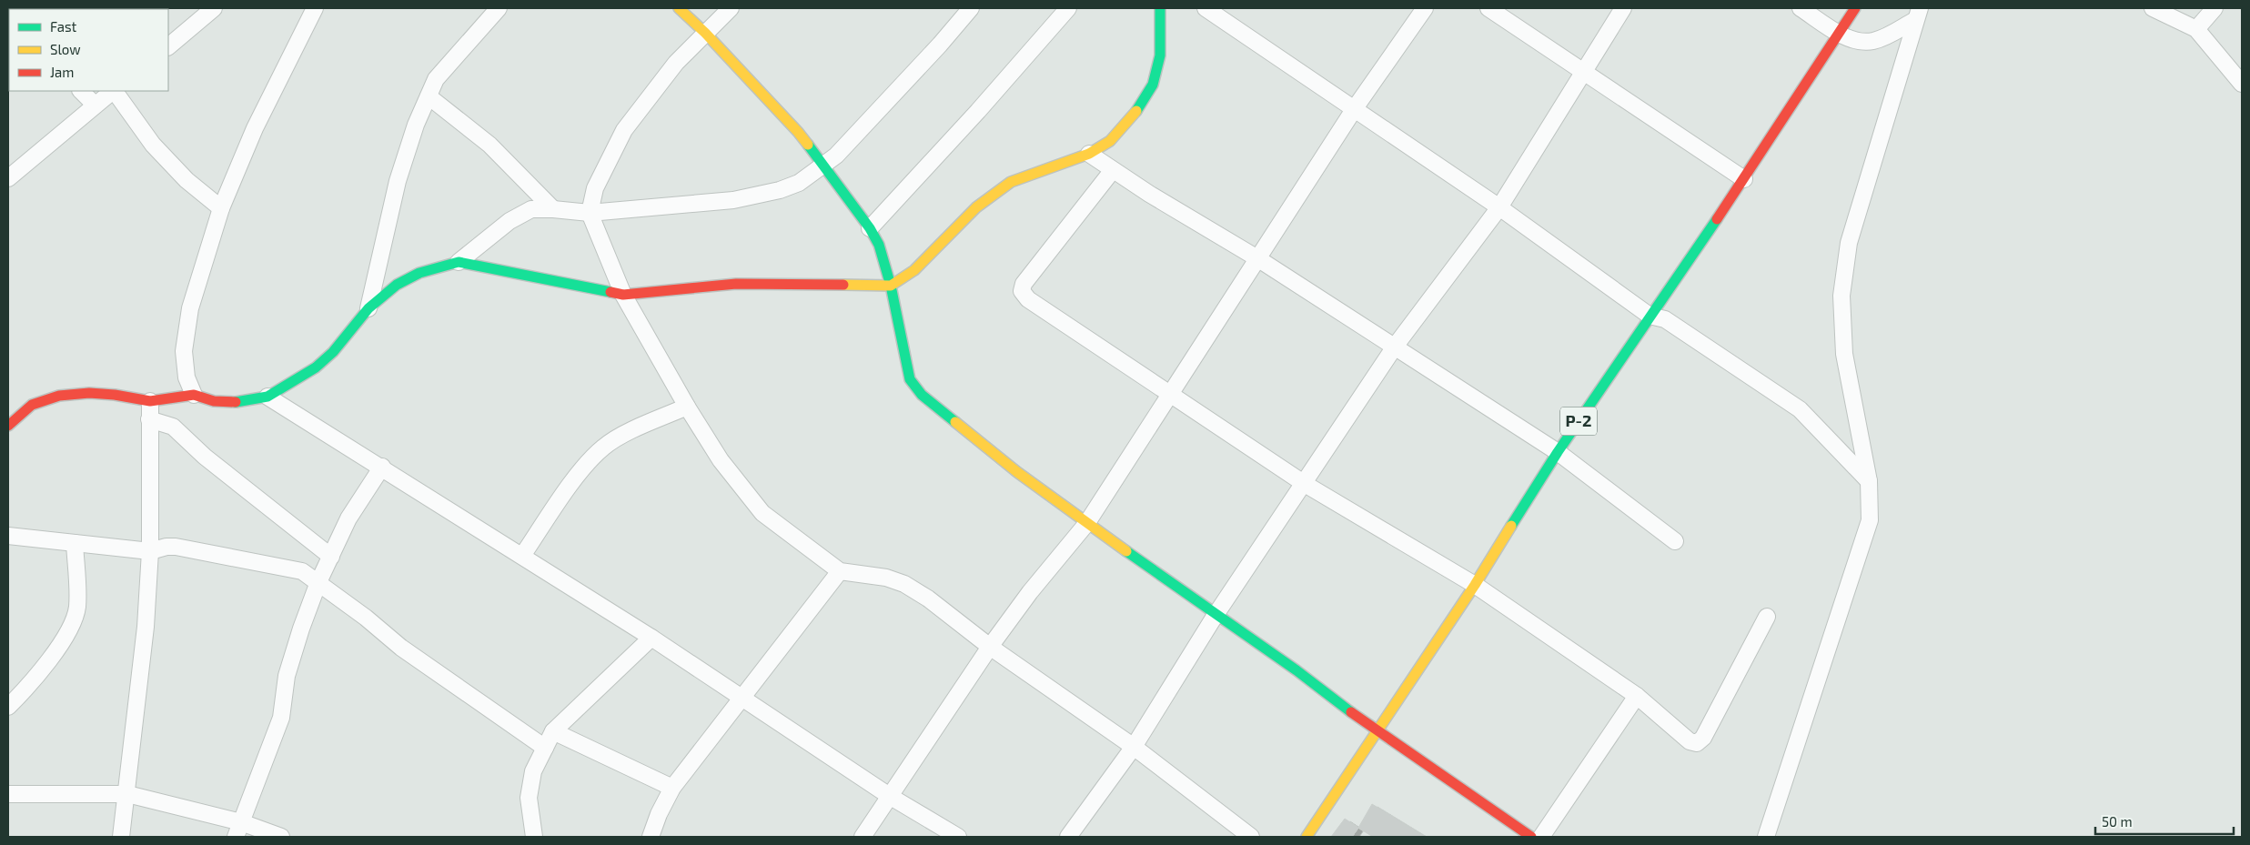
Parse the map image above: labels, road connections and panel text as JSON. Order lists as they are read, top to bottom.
{
  "streets": {
    "main road": ["P-2"]
  },
  "legend": ["Fast", "Slow", "Jam"],
  "scale_bar": "50 m"
}
